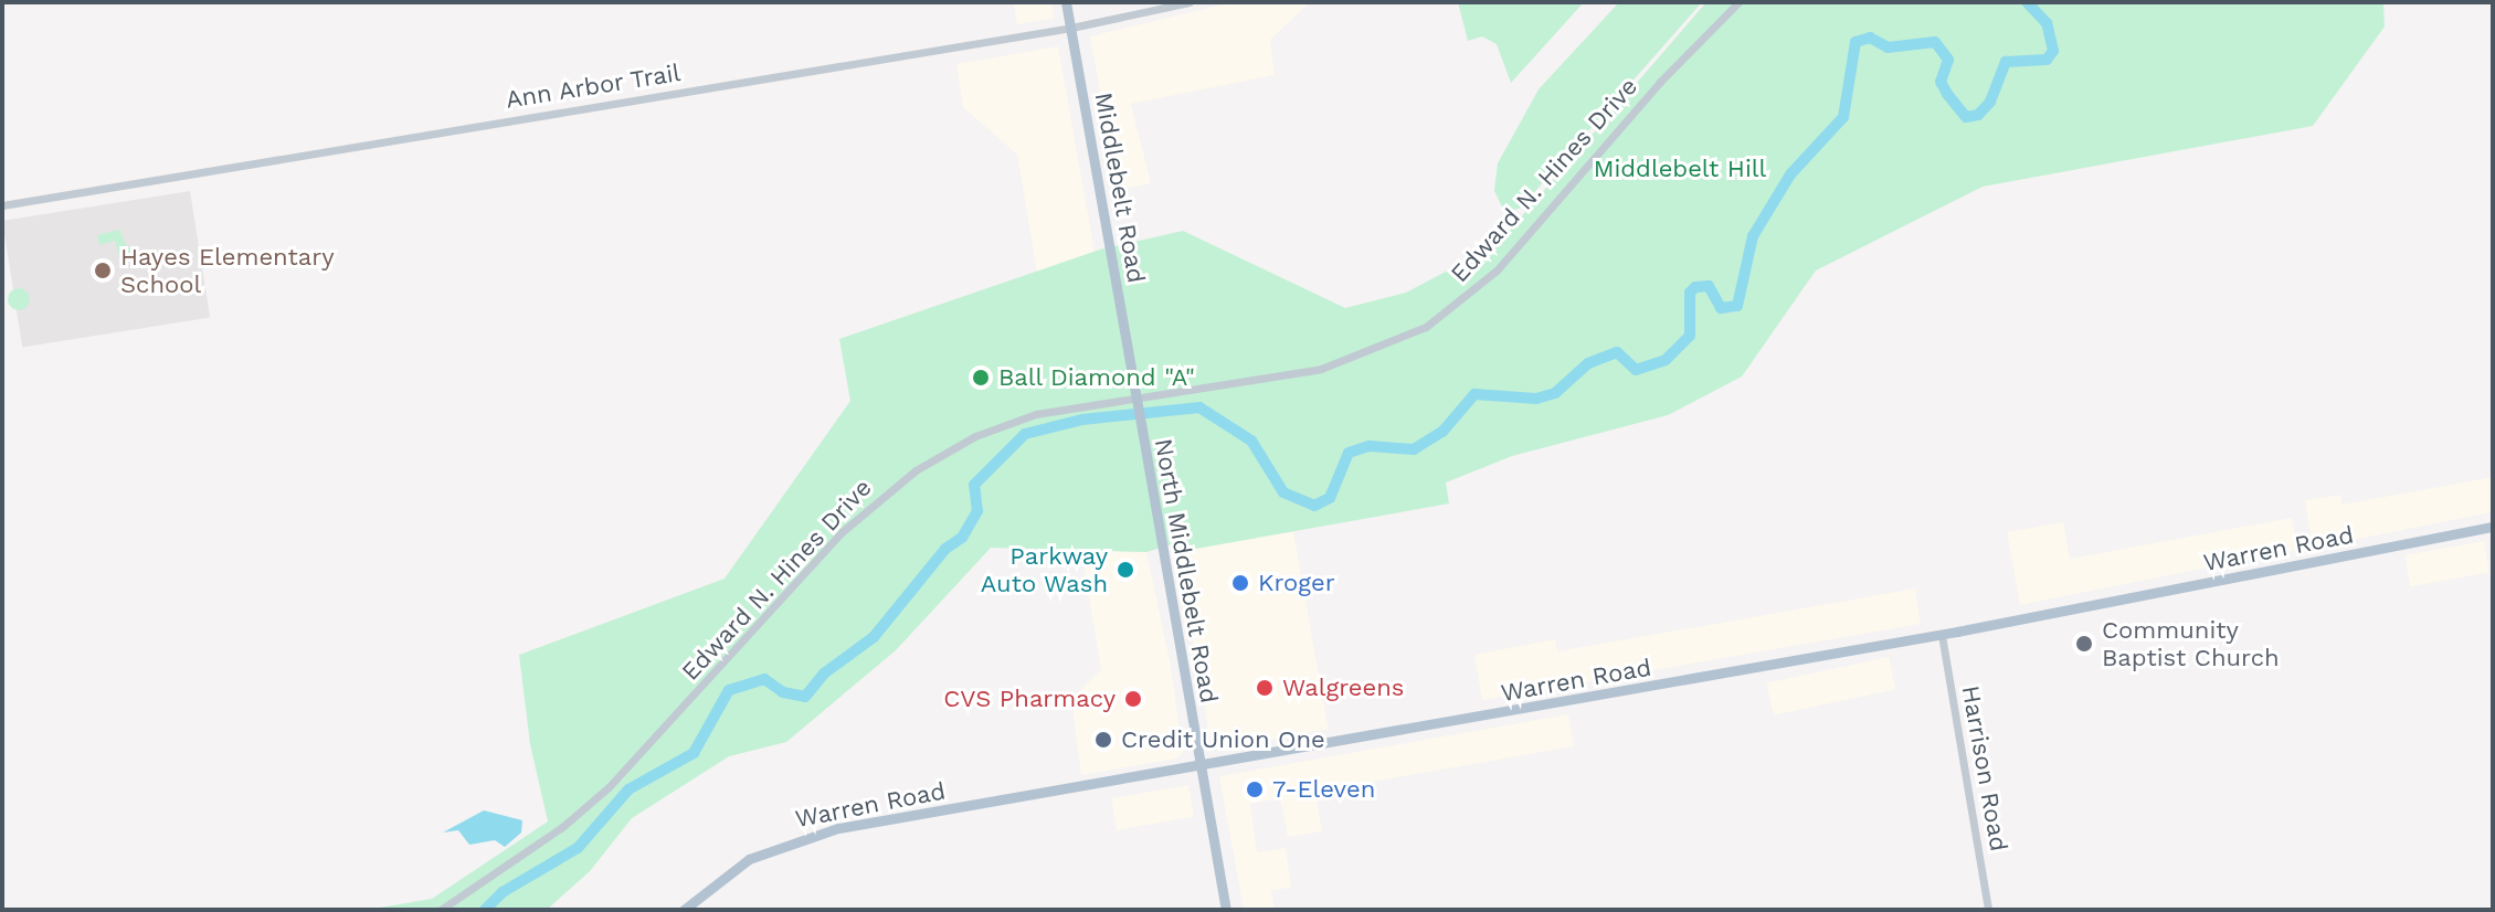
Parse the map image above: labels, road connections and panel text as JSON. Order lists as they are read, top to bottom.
{
  "streets": {
    "main road": ["Middlebelt Road", "Warren Road", "North Middlebelt Road"],
    "street": ["Ann Arbor Trail", "Edward N. Hines Drive", "Harrison Road"]
  },
  "crossings": [
    ["Ann Arbor Trail", "Middlebelt Road"],
    ["Middlebelt Road", "North Middlebelt Road"],
    ["Warren Road", "North Middlebelt Road"],
    ["Warren Road", "Harrison Road"]
  ],
  "parks": ["Middlebelt Hill"],
  "places": [
    "Hayes Elementary School",
    "Ball Diamond \"A\"",
    "Parkway Auto Wash",
    "Kroger",
    "Community Baptist Church",
    "Walgreens",
    "CVS Pharmacy",
    "Credit Union One",
    "7-Eleven"
  ]
}
